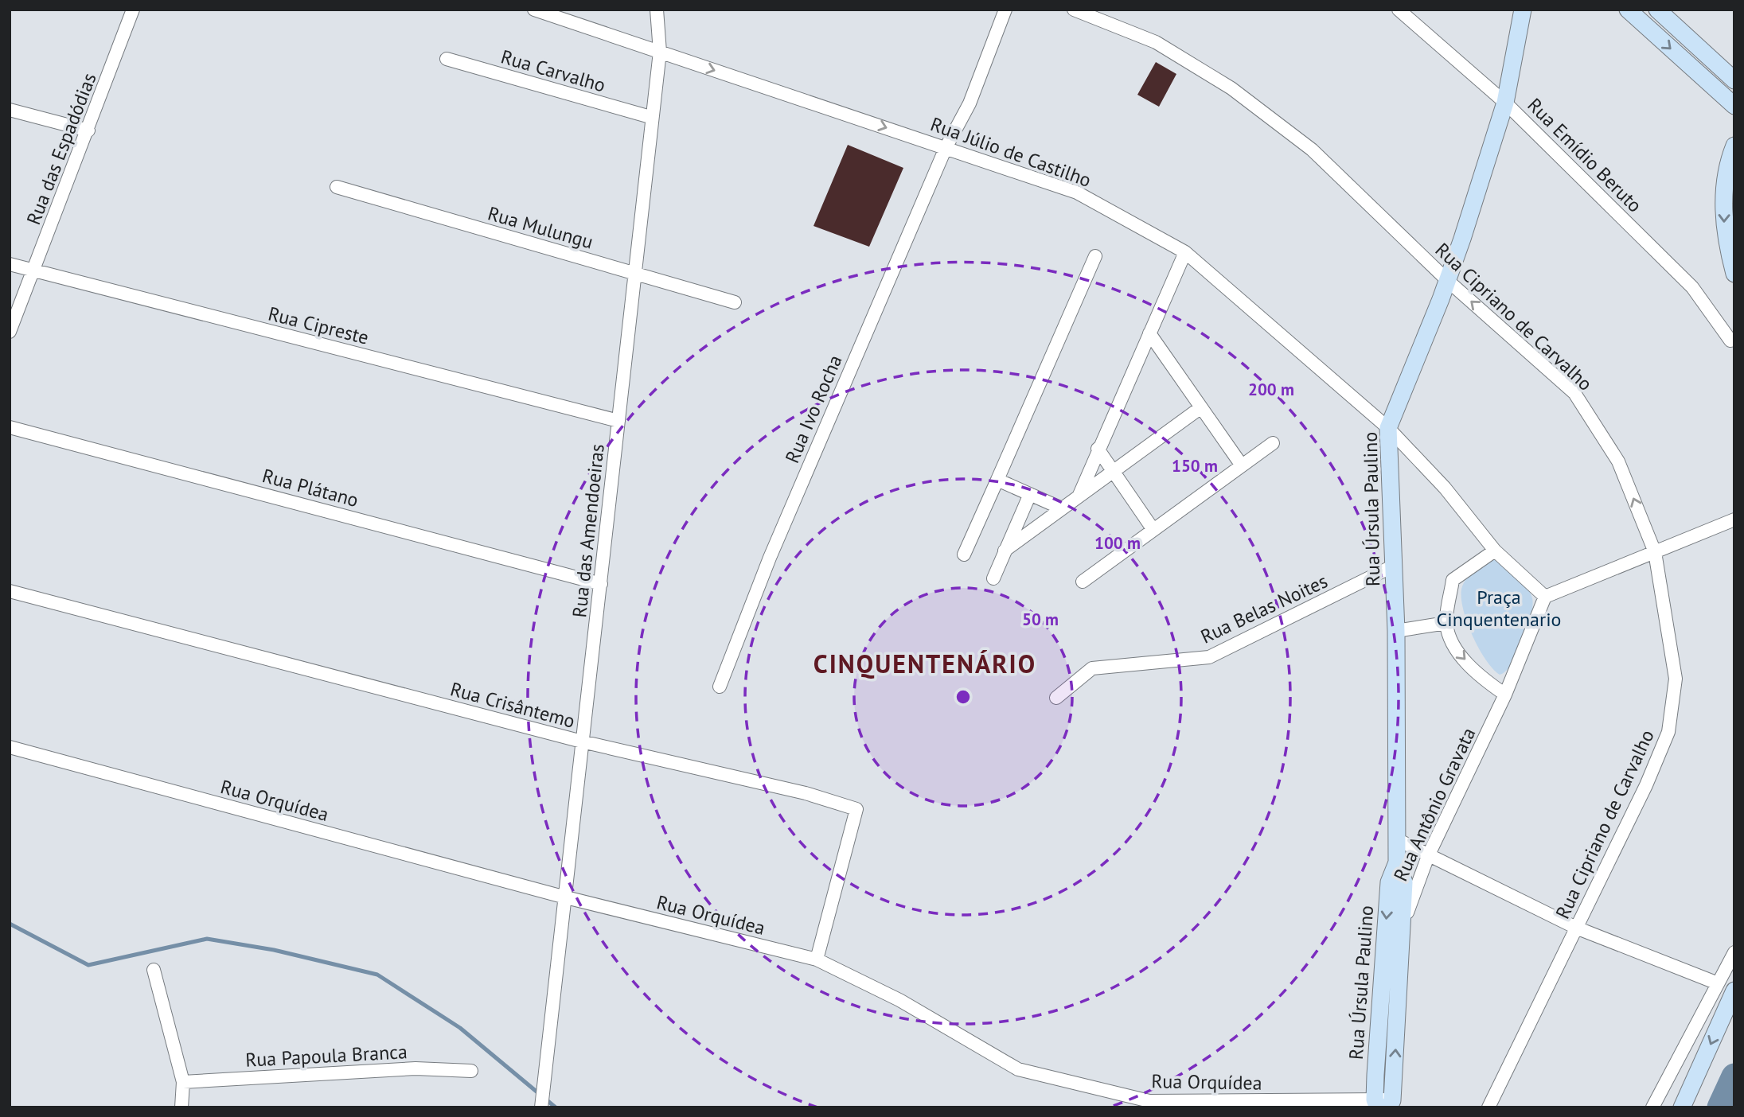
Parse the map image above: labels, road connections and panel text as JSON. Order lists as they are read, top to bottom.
{
  "streets": {
    "street": [
      "Rua Carvalho",
      "Rua das Espadódias",
      "Rua Júlio de Castilho",
      "Rua Emídio Beruto",
      "Rua Mulungu",
      "Rua Cipriano de Carvalho",
      "Rua Cipreste",
      "Rua Ivo Rocha",
      "Rua Plátano",
      "Rua Úrsula Paulino",
      "Rua das Amendoeiras",
      "Rua Belas Noites",
      "Rua Crisântemo",
      "Rua Orquídea",
      "Rua Antônio Gravata",
      "Rua Papoula Branca"
    ]
  },
  "crossings": [
    ["Rua Carvalho", "Rua das Amendoeiras"],
    ["Rua das Espadódias", "Rua Cipreste"],
    ["Rua Júlio de Castilho", "Rua Ivo Rocha"],
    ["Rua Júlio de Castilho", "Rua Úrsula Paulino"],
    ["Rua Júlio de Castilho", "Rua das Amendoeiras"],
    ["Rua Júlio de Castilho", "Rua Antônio Gravata"],
    ["Rua Emídio Beruto", "Rua Úrsula Paulino"],
    ["Rua Mulungu", "Rua das Amendoeiras"],
    ["Rua Cipriano de Carvalho", "Rua Úrsula Paulino"],
    ["Rua Cipreste", "Rua das Amendoeiras"],
    ["Rua Plátano", "Rua das Amendoeiras"],
    ["Rua Úrsula Paulino", "Rua Belas Noites"],
    ["Rua Úrsula Paulino", "Rua Orquídea"],
    ["Rua Úrsula Paulino", "Rua Antônio Gravata"],
    ["Rua das Amendoeiras", "Rua Crisântemo"],
    ["Rua das Amendoeiras", "Rua Orquídea"],
    ["Rua Crisântemo", "Rua Orquídea"]
  ],
  "districts": ["CINQUENTENÁRIO"],
  "parks": ["Praça Cinquentenario"],
  "rings": [
    "200 m",
    "150 m",
    "100 m",
    "50 m"
  ]
}
